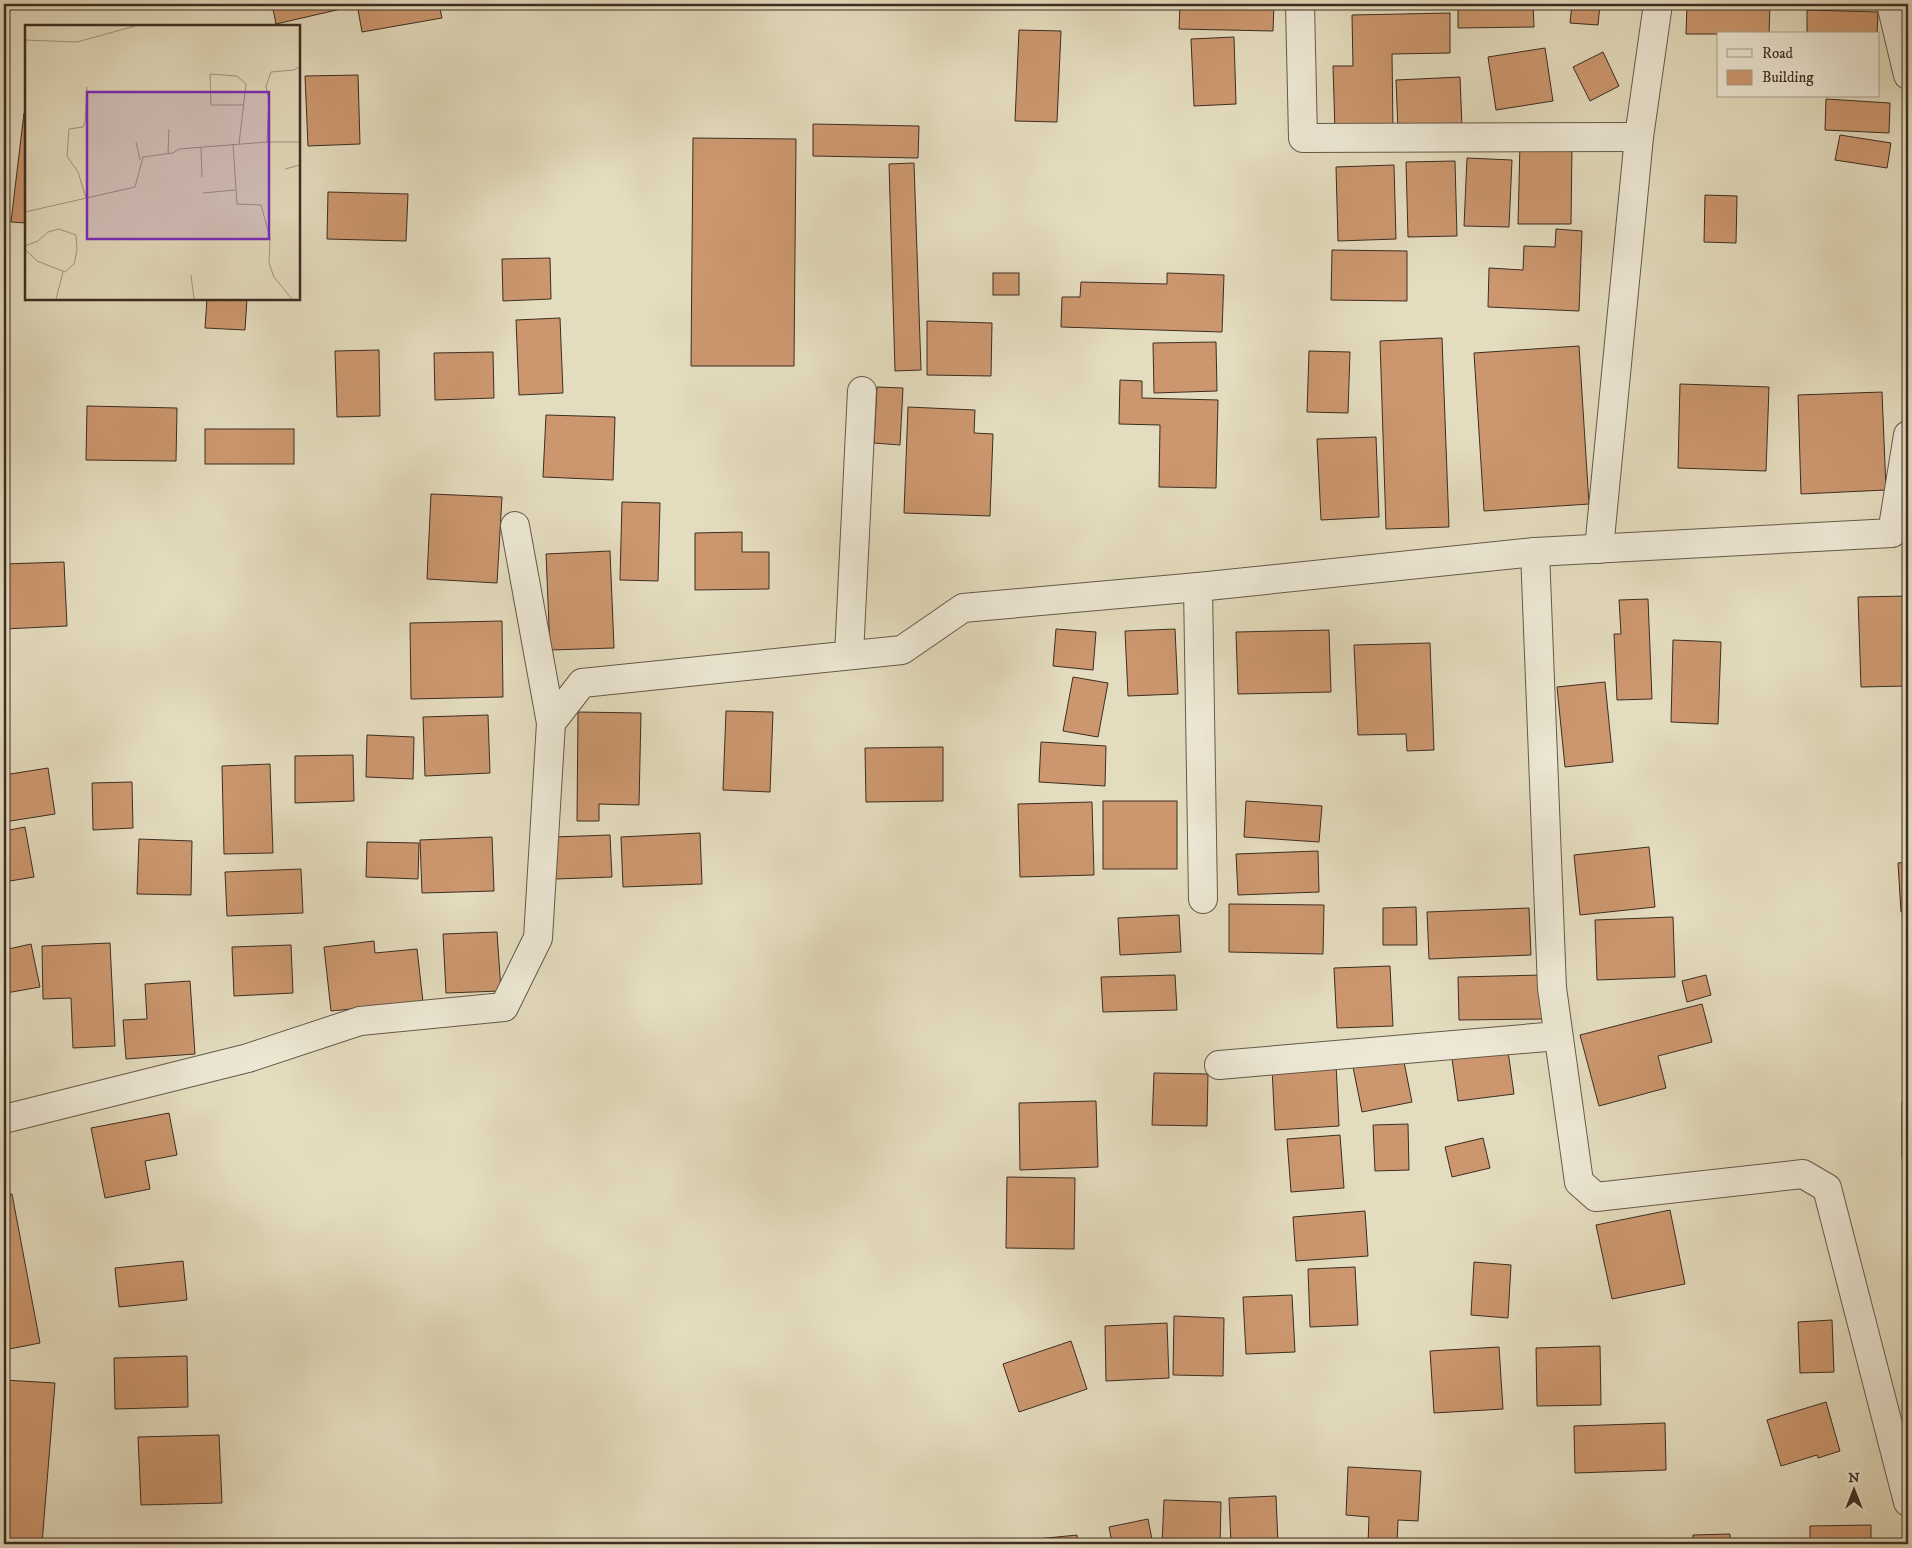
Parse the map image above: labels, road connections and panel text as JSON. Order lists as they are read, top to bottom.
{
  "legend": ["Road", "Building"],
  "north": "top"
}
